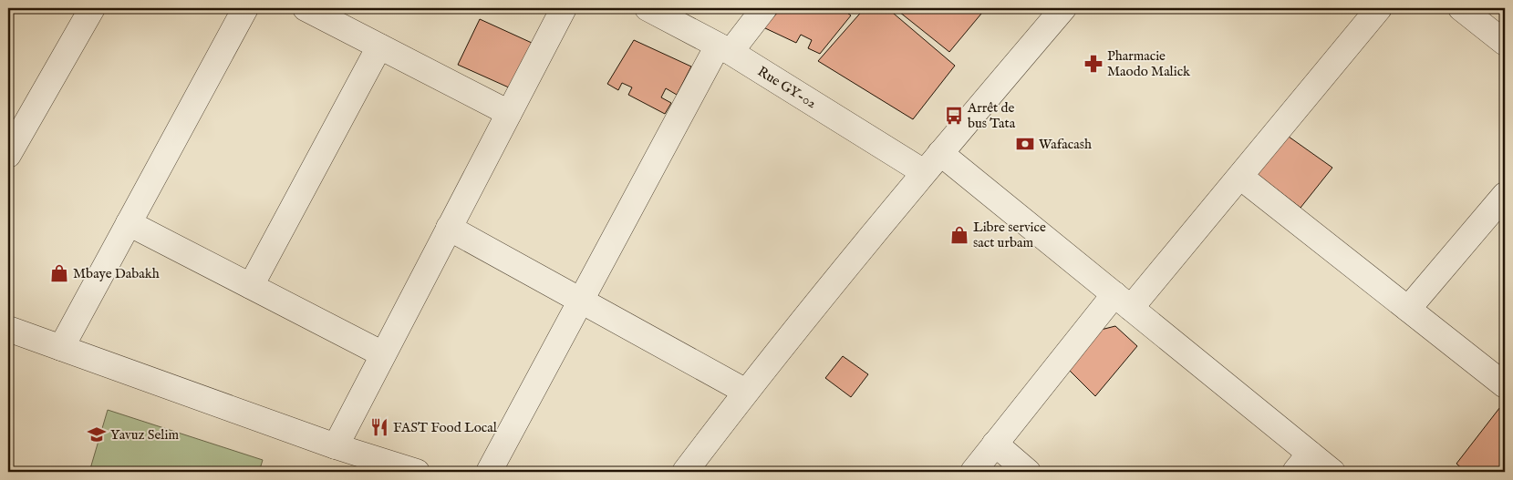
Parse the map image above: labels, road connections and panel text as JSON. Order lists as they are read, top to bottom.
{
  "streets": {
    "street": ["Rue GY-02"]
  },
  "places": {
    "pharmacy": ["Pharmacie Maodo Malick"],
    "bus stop": ["Arrêt de bus Tata"],
    "bank": ["Wafacash"],
    "shop": ["Libre service sact urbam", "Mbaye Dabakh"],
    "restaurant": ["FAST Food Local"],
    "school or university": ["Yavuz Selim"]
  }
}
